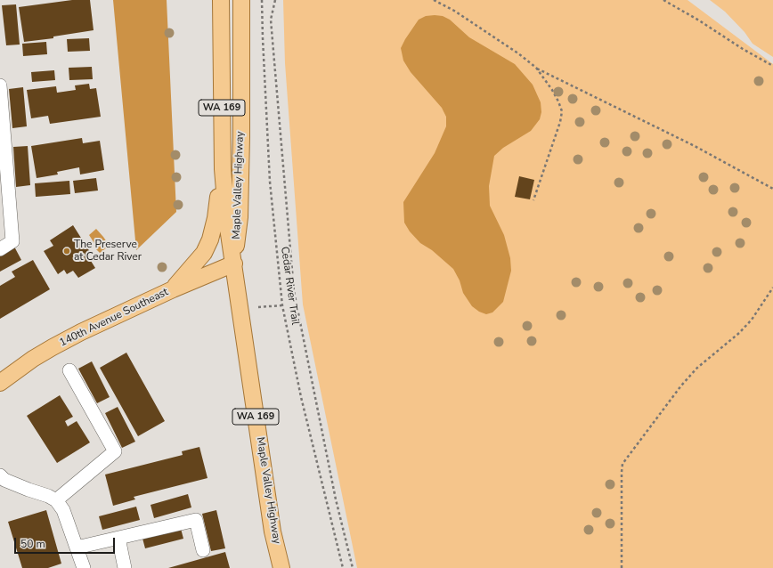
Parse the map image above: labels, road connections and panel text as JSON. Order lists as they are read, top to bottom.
{
  "streets": {
    "main road": ["WA 169", "Maple Valley Highway", "140th Avenue Southeast"],
    "path": ["Cedar River Trail"]
  },
  "crossings": [
    ["Maple Valley Highway", "140th Avenue Southeast"]
  ],
  "places": ["The Preserve at Cedar River"],
  "scale_bar": "50 m"
}
